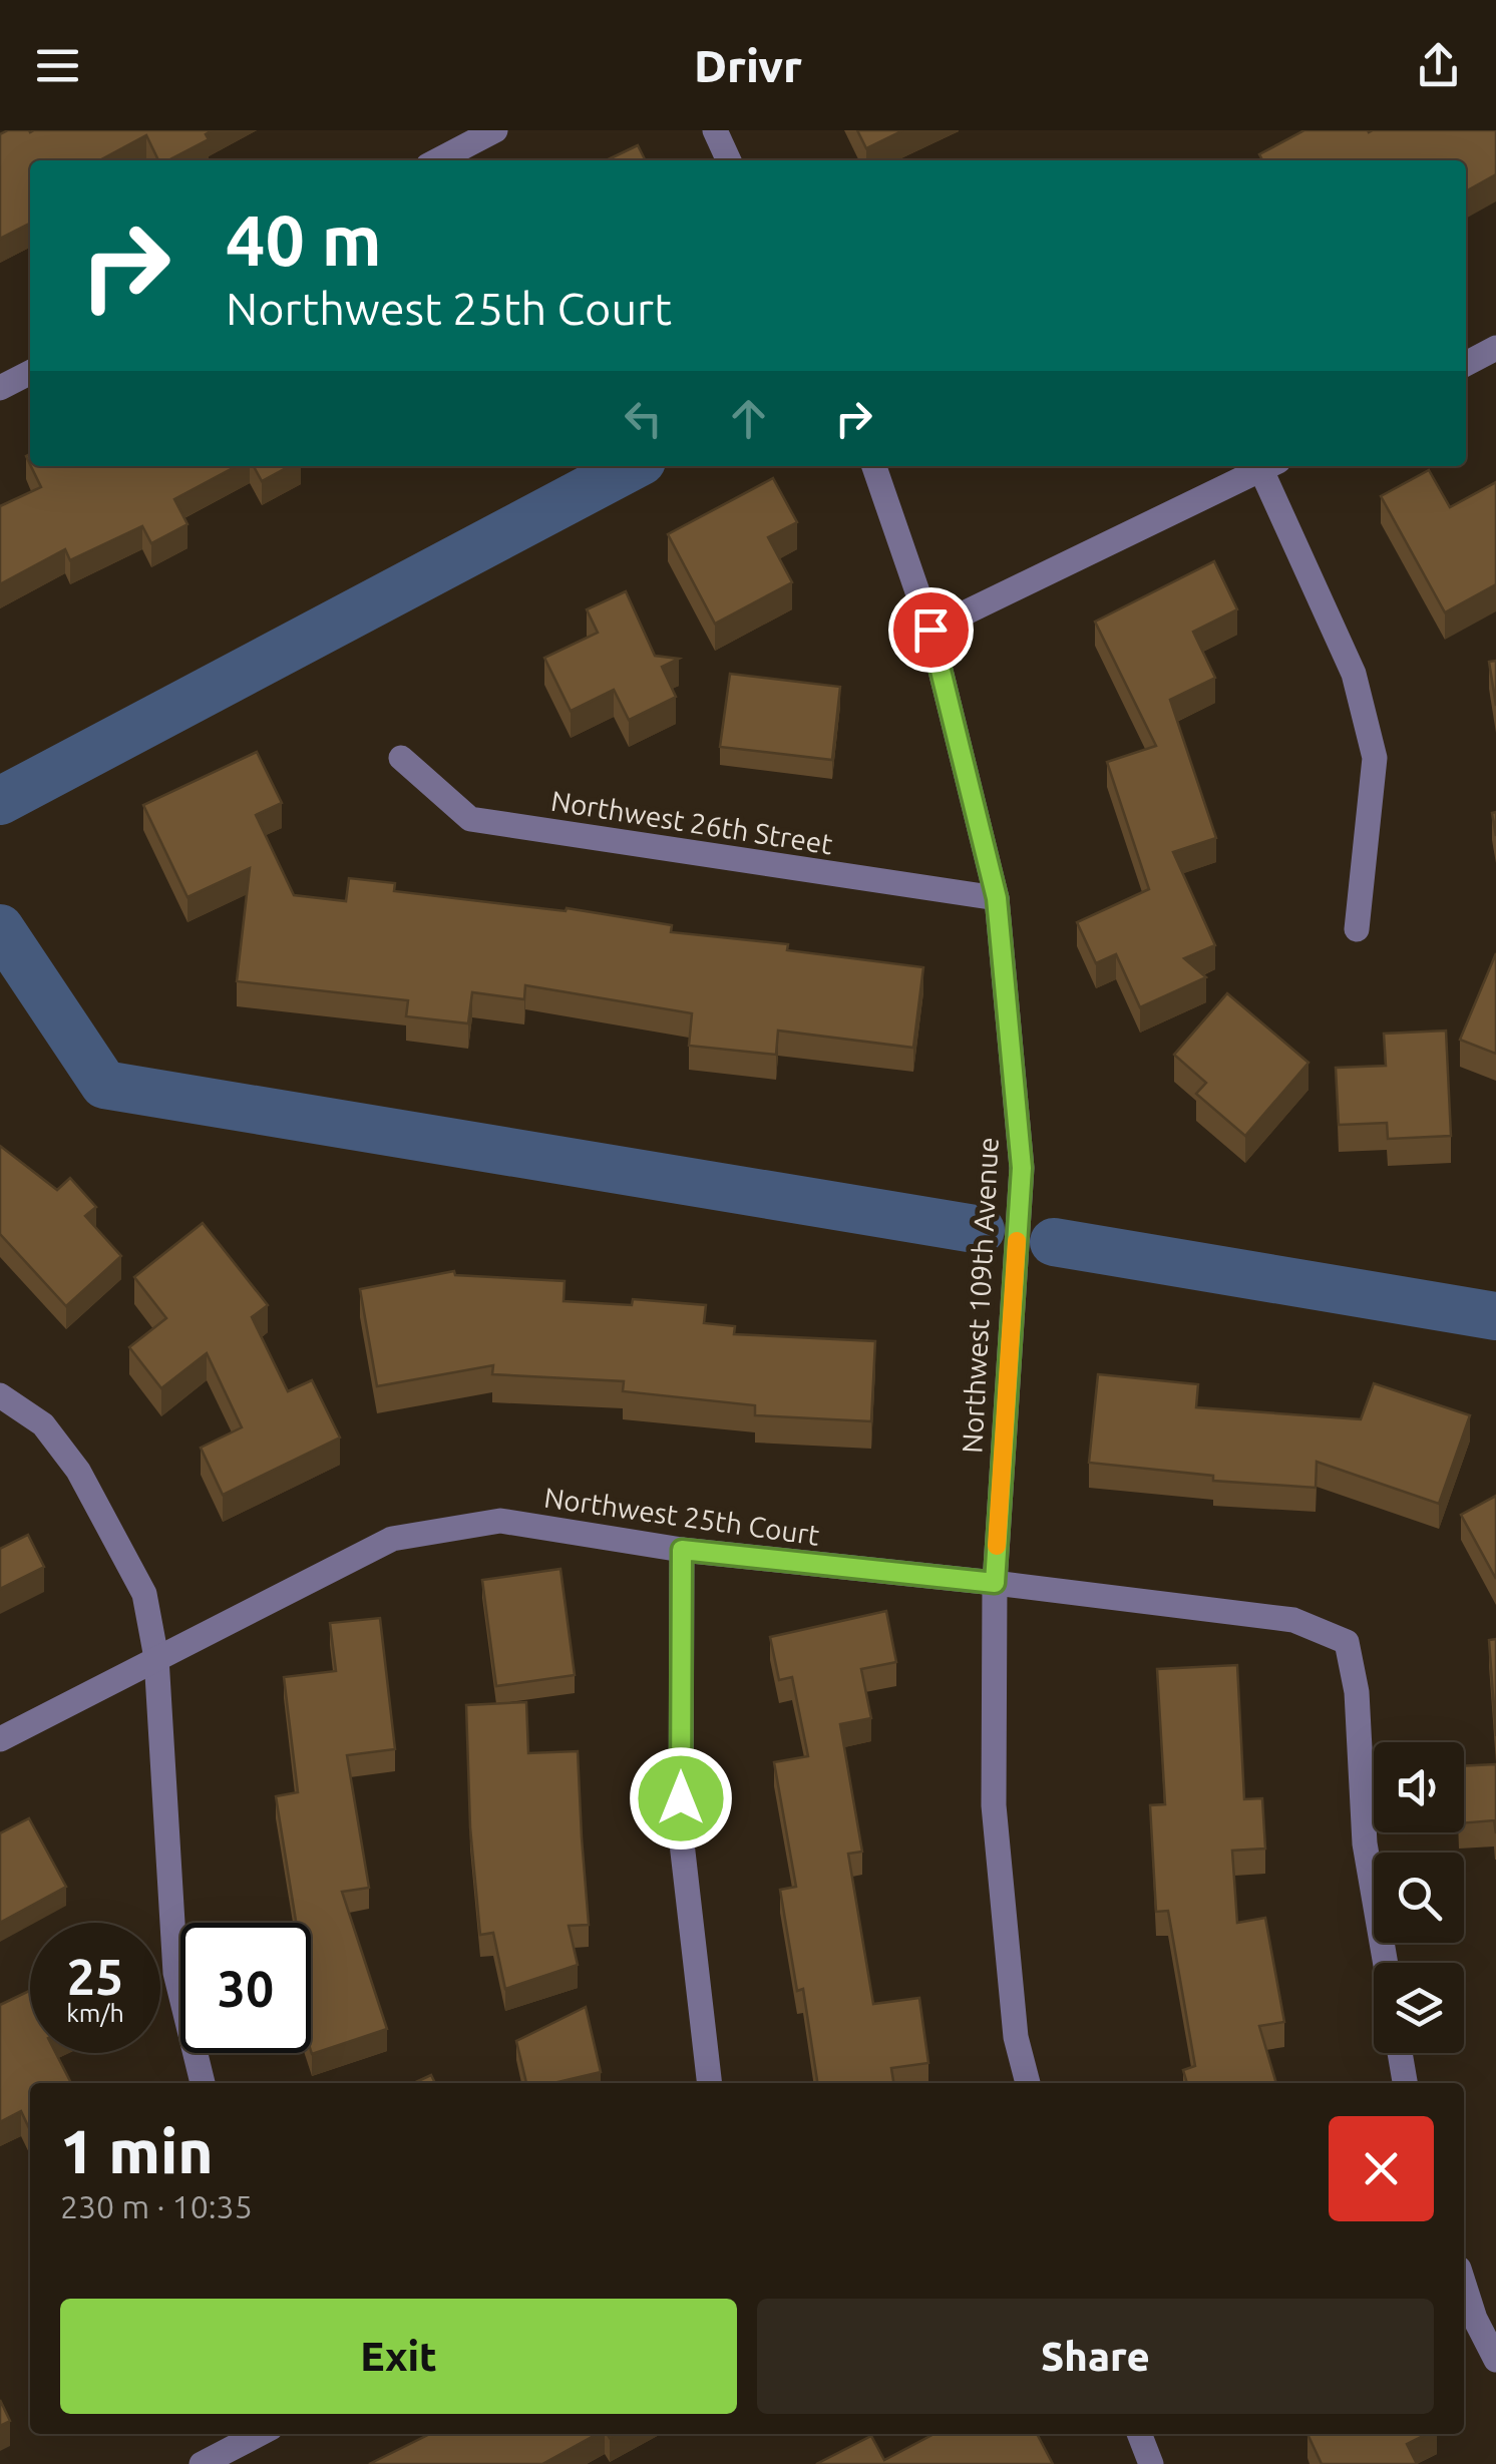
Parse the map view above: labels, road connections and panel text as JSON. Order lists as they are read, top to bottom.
{
  "streets": {
    "street": ["Northwest 26th Street", "Northwest 109th Avenue", "Northwest 25th Court"]
  },
  "crossings": [
    ["Northwest 26th Street", "Northwest 109th Avenue"],
    ["Northwest 109th Avenue", "Northwest 25th Court"]
  ],
  "page": {
    "header": "Drivr",
    "turn": ["40 m", "Northwest 25th Court"],
    "speed": "25 km/h",
    "limit": "30",
    "heading": ["1 min", "230 m · 10:35"],
    "buttons": ["Exit", "Share"]
  }
}
